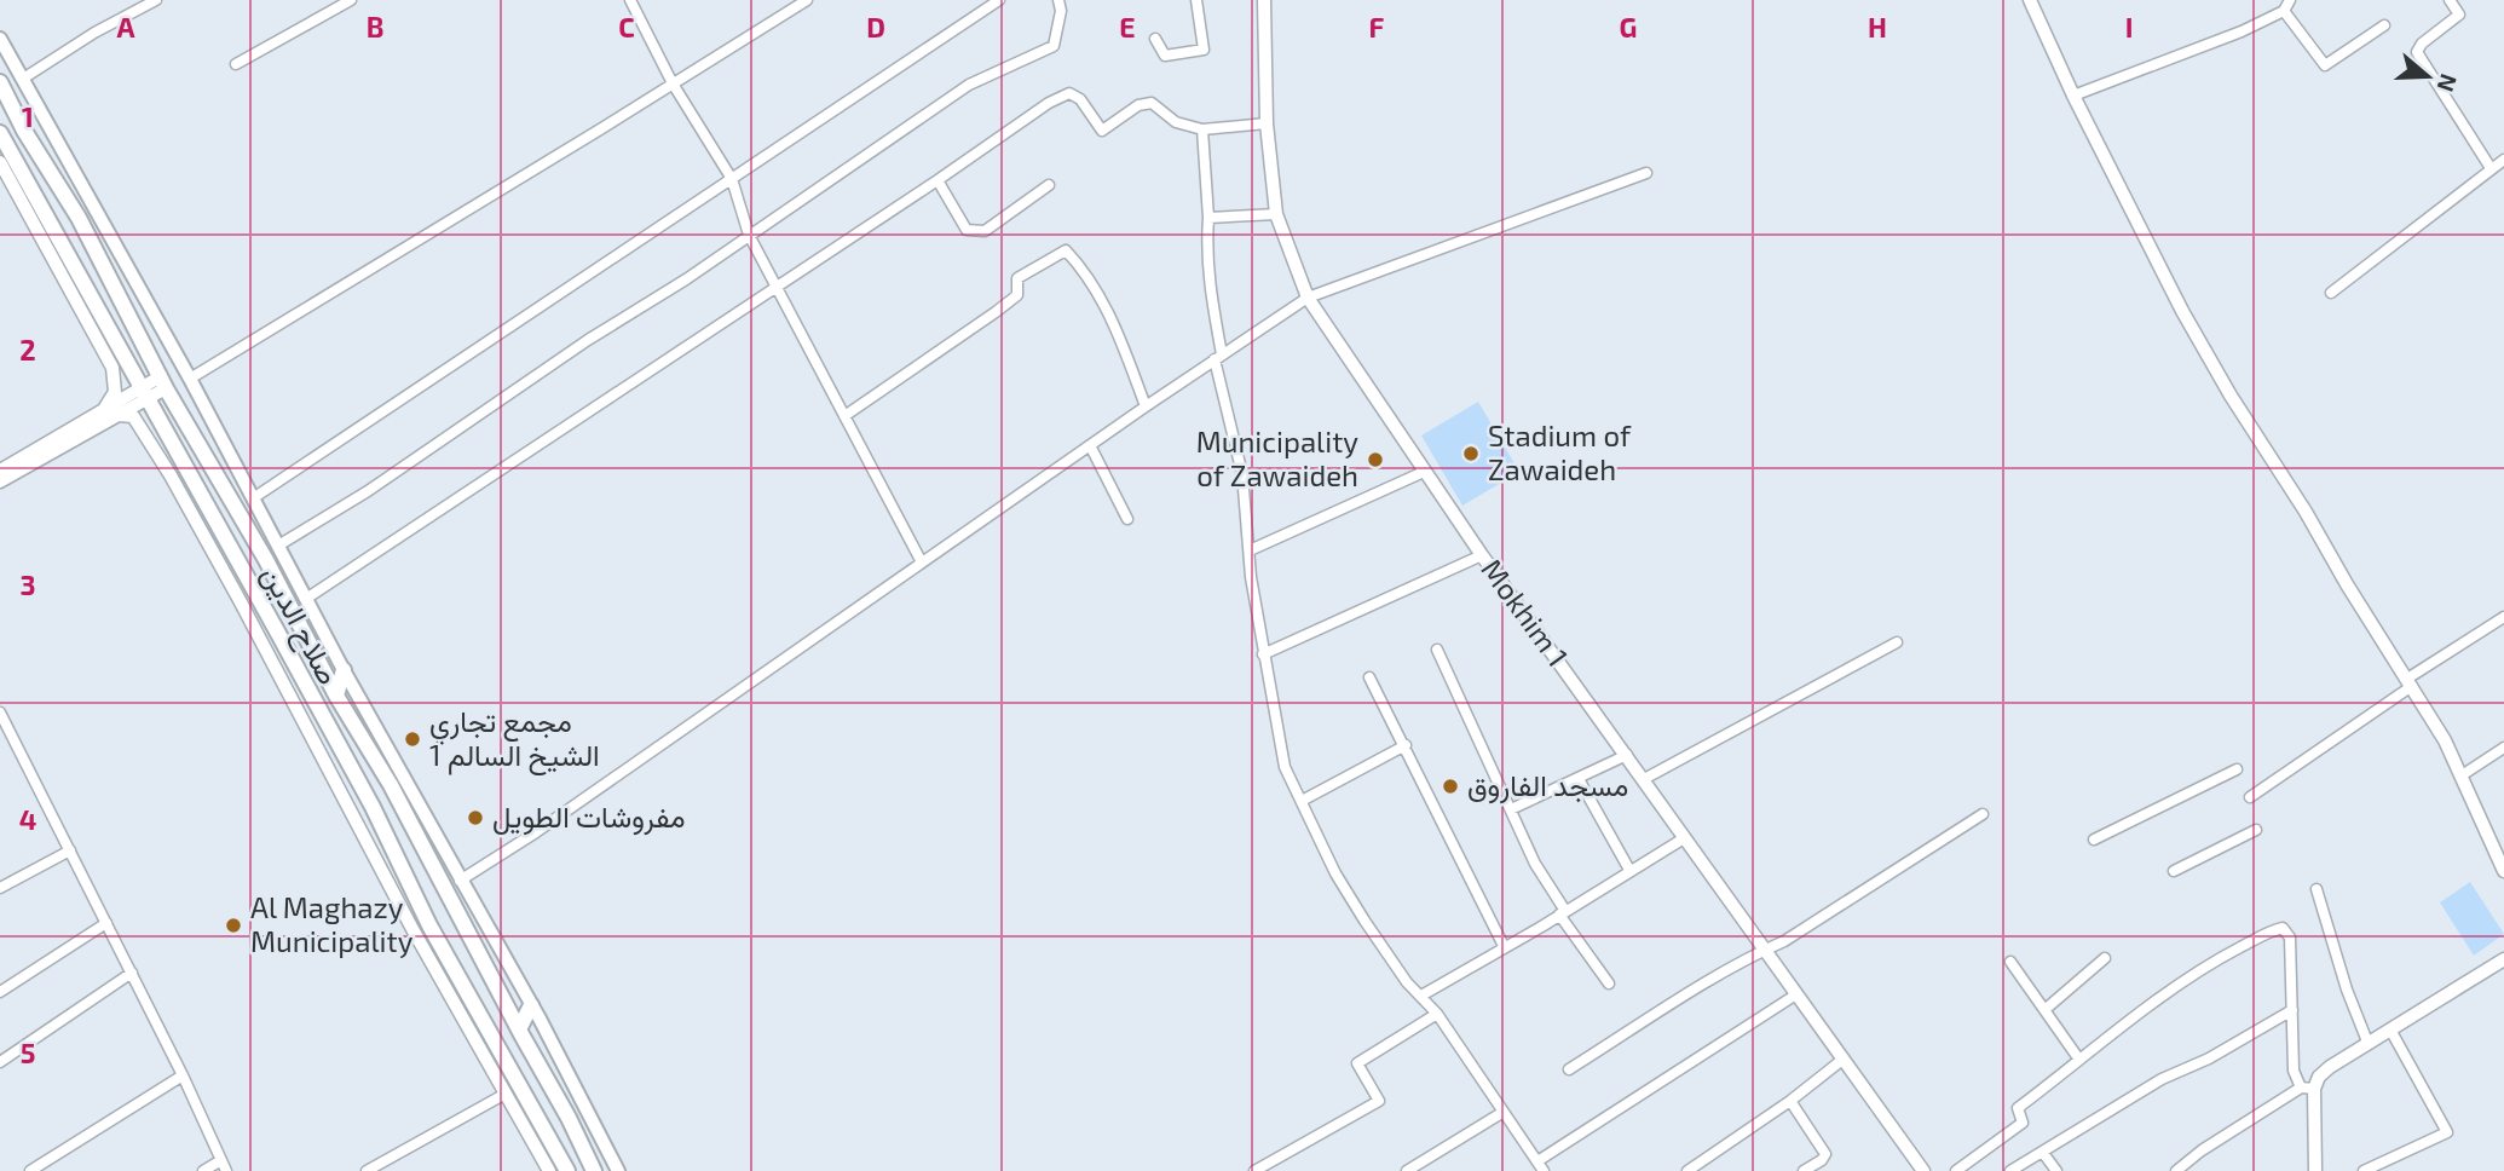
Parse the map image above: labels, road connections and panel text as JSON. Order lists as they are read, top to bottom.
{
  "streets": {
    "highway": ["صلاح الدين"],
    "street": ["Mokhim 1"]
  },
  "places": [
    "Stadium of Zawaideh",
    "Municipality of Zawaideh",
    "مجمع تجاري الشيخ السالم 1",
    "مسجد الفاروق",
    "مفروشات الطويل",
    "Al Maghazy Municipality"
  ],
  "north": "right",
  "grid": {
    "columns": [
      "A",
      "B",
      "C",
      "D",
      "E",
      "F",
      "G",
      "H",
      "I"
    ],
    "rows": [
      "1",
      "2",
      "3",
      "4",
      "5"
    ]
  }
}
